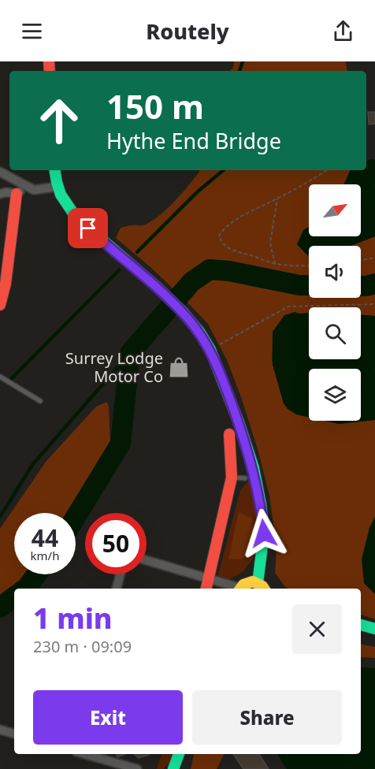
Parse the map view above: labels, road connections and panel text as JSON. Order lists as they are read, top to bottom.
{
  "places": {
    "shop": ["Surrey Lodge Motor Co"]
  },
  "north": "top right",
  "page": {
    "header": "Routely",
    "turn": ["150 m", "Hythe End Bridge"],
    "speed": "44 km/h",
    "limit": "50",
    "heading": ["1 min", "230 m · 09:09"],
    "buttons": ["Exit", "Share"]
  }
}
